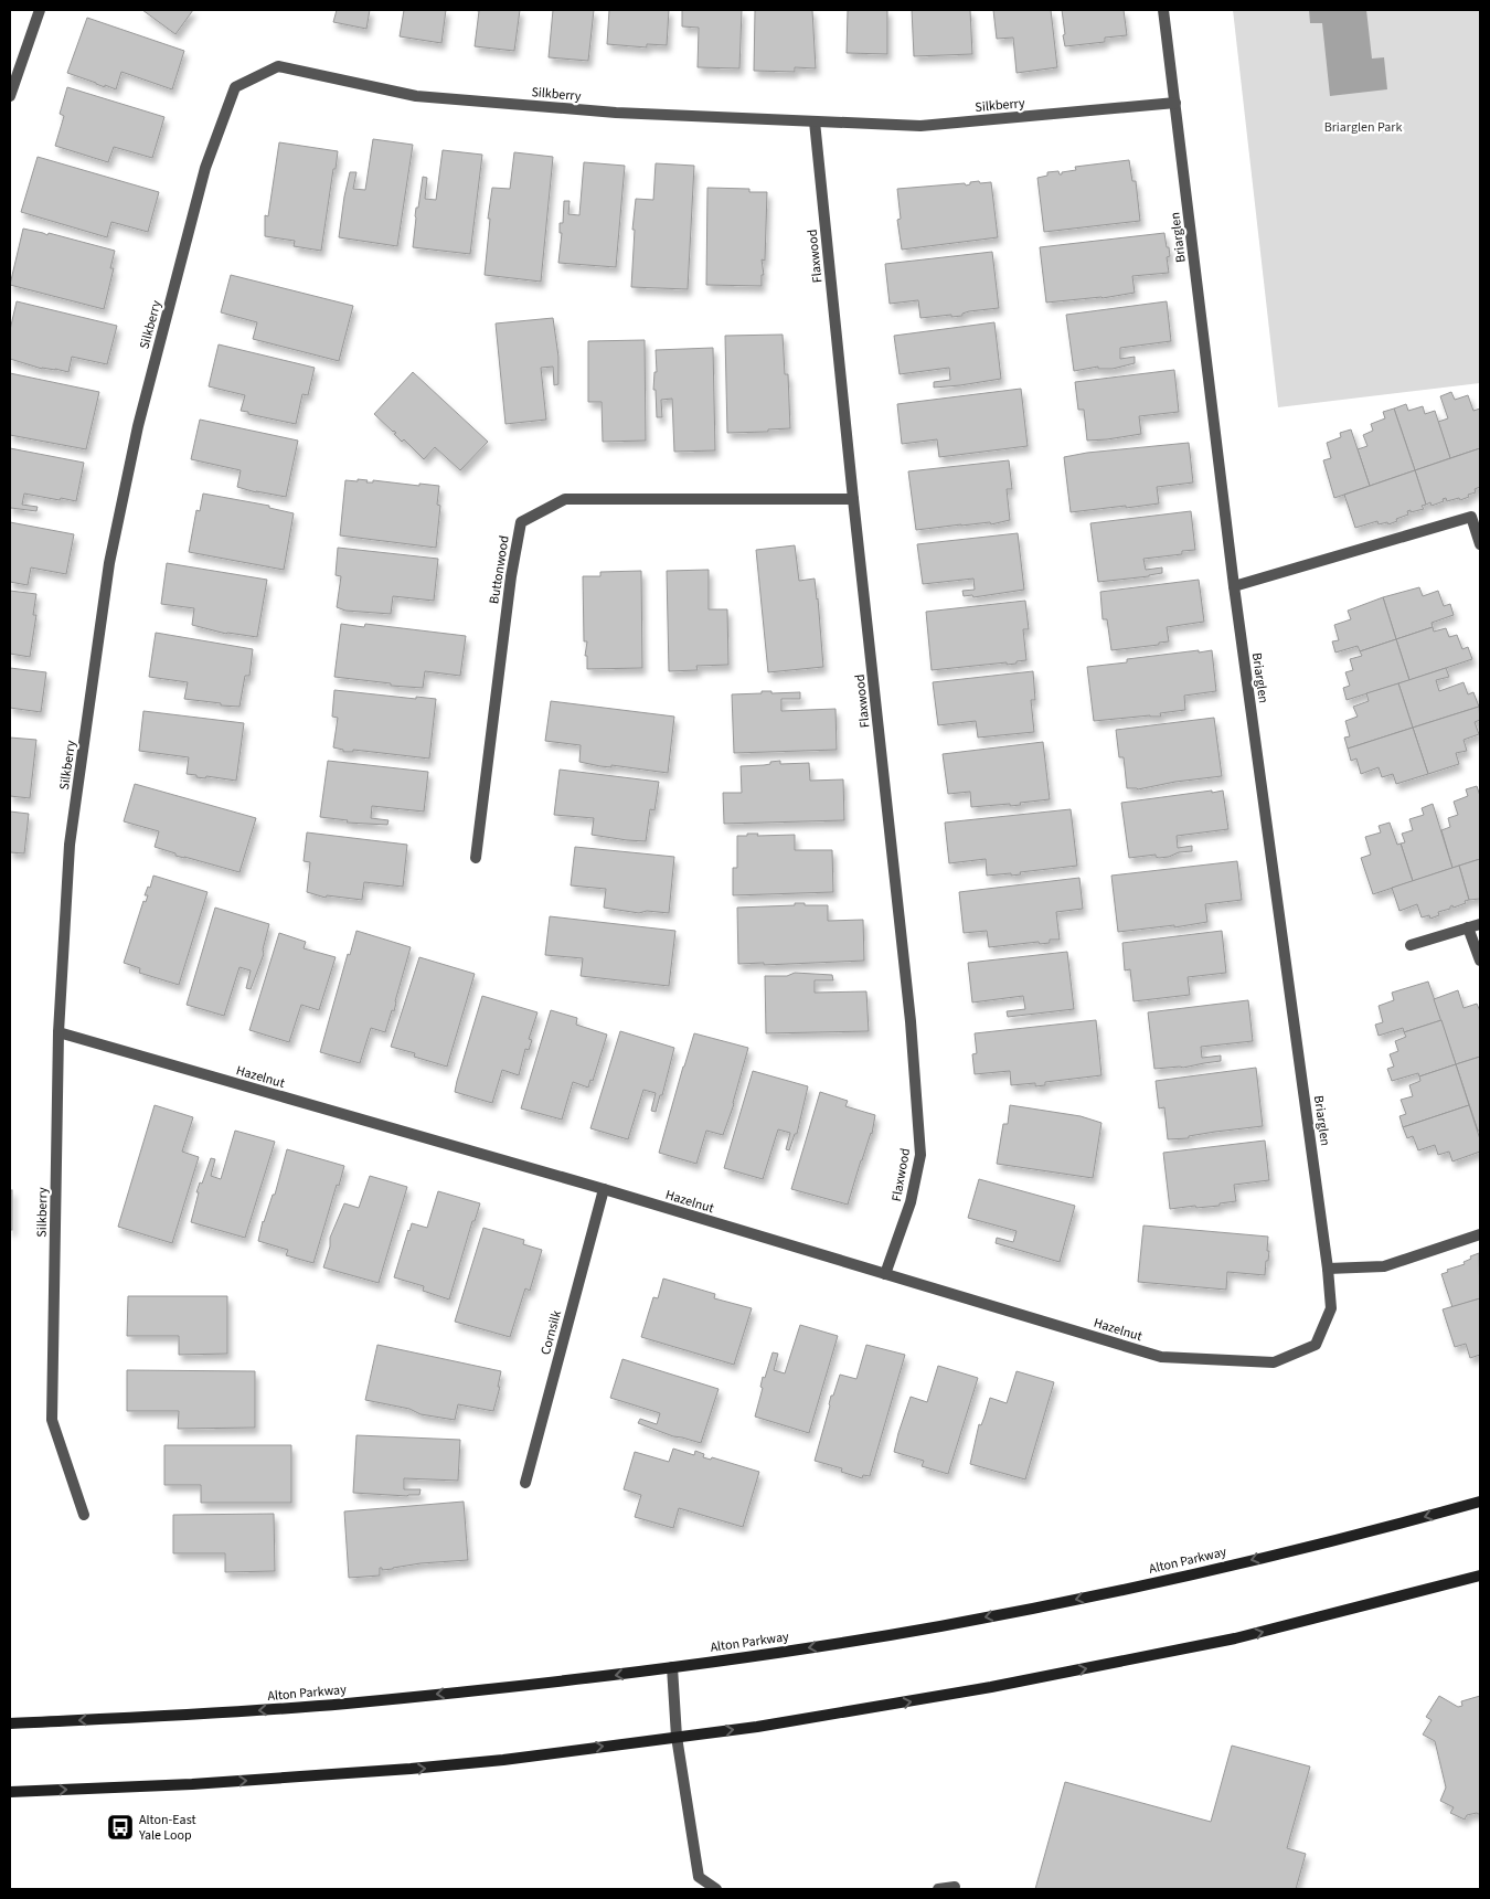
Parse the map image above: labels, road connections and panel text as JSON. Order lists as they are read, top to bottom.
{
  "streets": {
    "main road": ["Alton Parkway"],
    "street": [
      "Silkberry",
      "Briarglen",
      "Flaxwood",
      "Buttonwood",
      "Hazelnut",
      "Cornsilk"
    ]
  },
  "crossings": [
    ["Silkberry", "Briarglen"],
    ["Silkberry", "Flaxwood"],
    ["Silkberry", "Hazelnut"],
    ["Briarglen", "Hazelnut"],
    ["Flaxwood", "Buttonwood"],
    ["Flaxwood", "Hazelnut"],
    ["Hazelnut", "Cornsilk"]
  ],
  "parks": ["Briarglen Park"],
  "places": {
    "bus stop": ["Alton-East Yale Loop"]
  }
}
